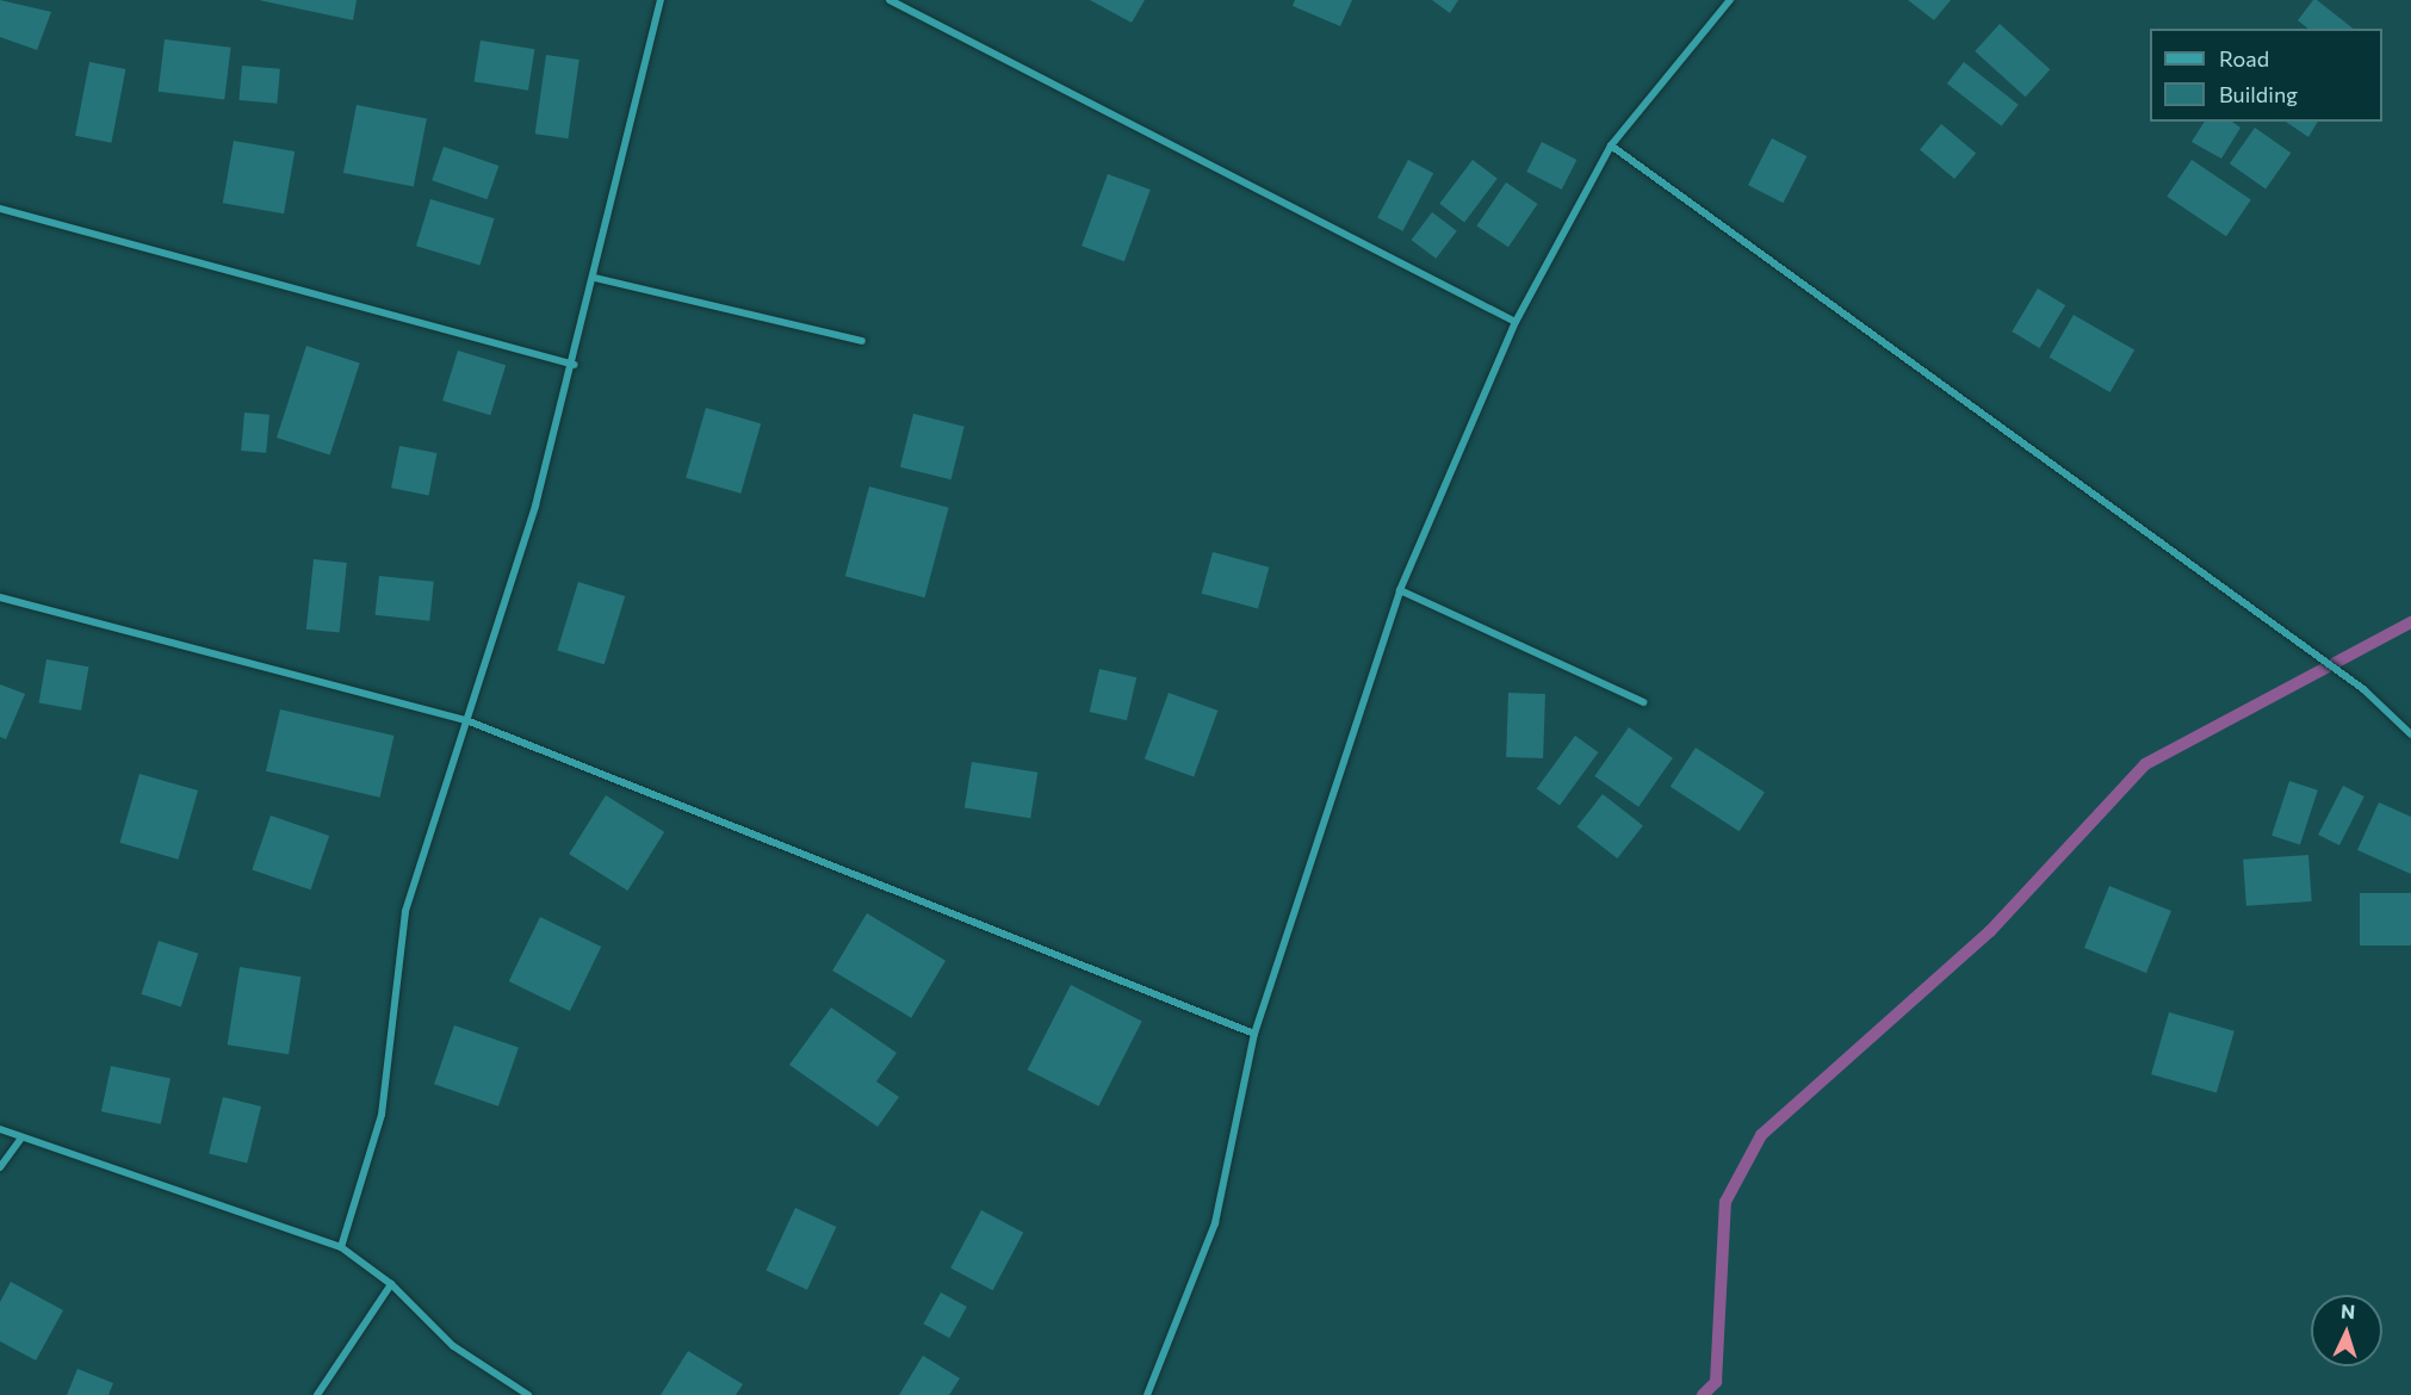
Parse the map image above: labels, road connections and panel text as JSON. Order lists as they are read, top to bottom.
{
  "legend": ["Road", "Building"],
  "north": "top"
}
